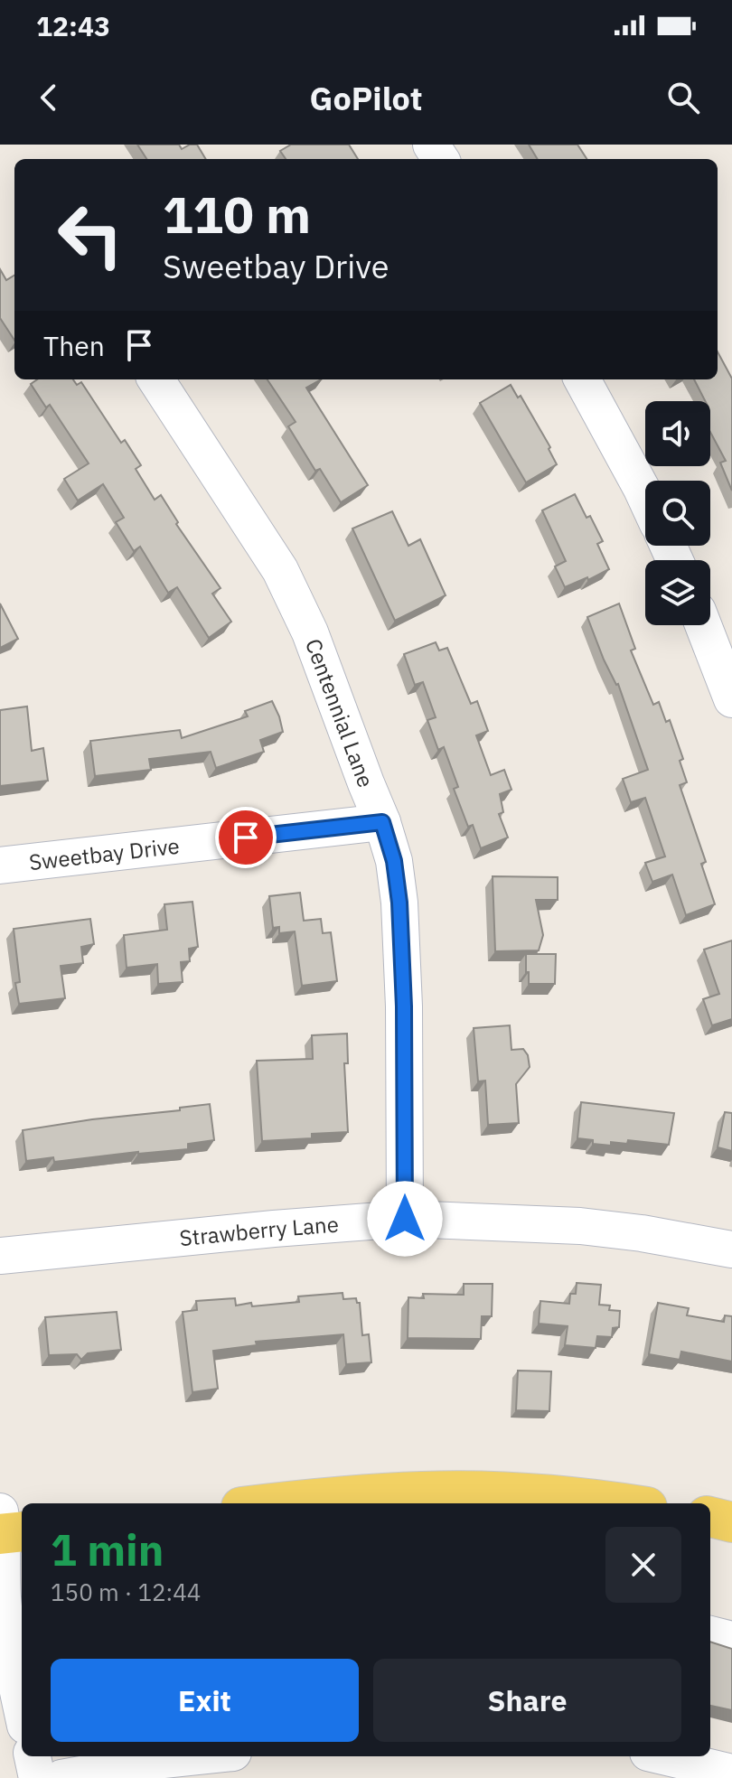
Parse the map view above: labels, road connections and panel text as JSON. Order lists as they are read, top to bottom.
{
  "streets": {
    "street": ["Centennial Lane", "Sweetbay Drive", "Strawberry Lane"]
  },
  "crossings": [
    ["Centennial Lane", "Sweetbay Drive"],
    ["Centennial Lane", "Strawberry Lane"]
  ],
  "page": {
    "status": "12:43",
    "header": "GoPilot",
    "turn": ["110 m", "Sweetbay Drive"],
    "then": "Then",
    "heading": ["1 min", "150 m · 12:44"],
    "buttons": ["Exit", "Share"]
  }
}
